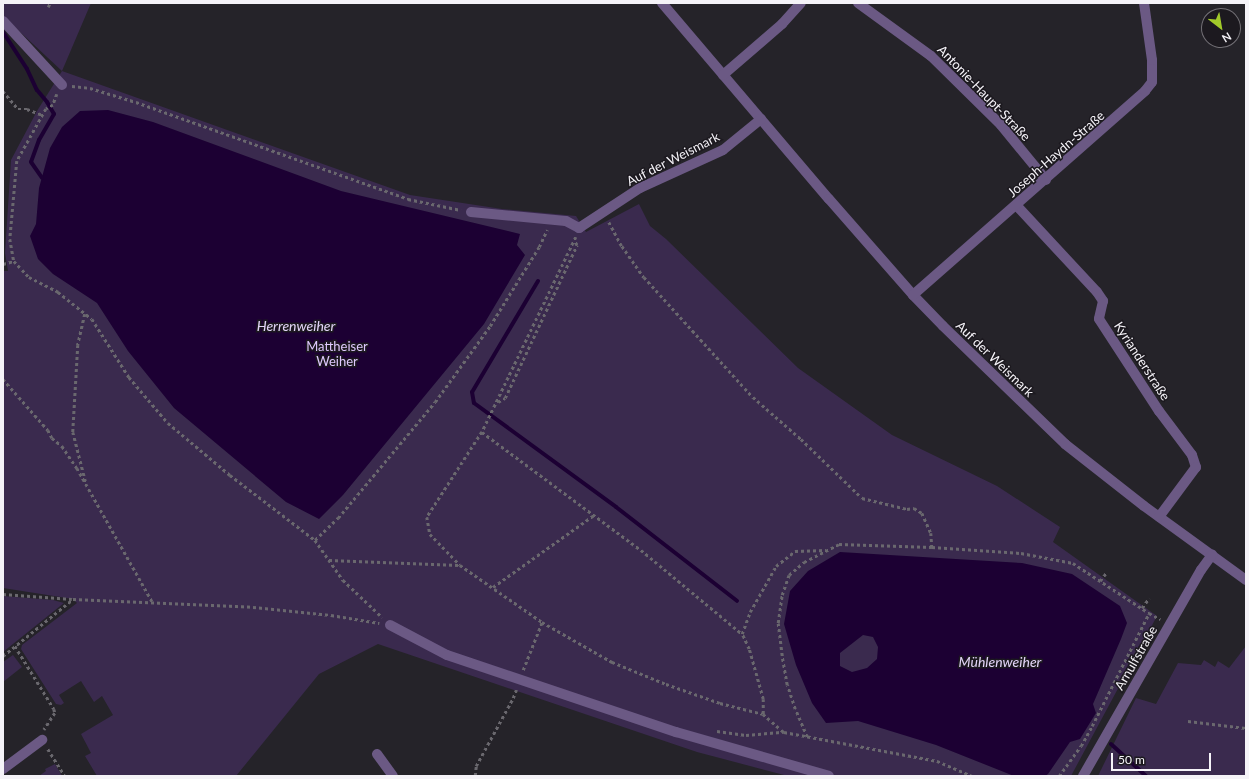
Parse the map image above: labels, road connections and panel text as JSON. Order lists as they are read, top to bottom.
{
  "streets": {
    "street": [
      "Antonie-Haupt-Straße",
      "Joseph-Haydn-Straße",
      "Auf der Weismark",
      "Kyrianderstraße",
      "Arnulfstraße"
    ]
  },
  "crossings": [
    ["Antonie-Haupt-Straße", "Joseph-Haydn-Straße"],
    ["Joseph-Haydn-Straße", "Auf der Weismark"],
    ["Joseph-Haydn-Straße", "Kyrianderstraße"],
    ["Auf der Weismark", "Kyrianderstraße"],
    ["Auf der Weismark", "Arnulfstraße"]
  ],
  "water": ["Herrenweiher", "Mühlenweiher"],
  "parks": ["Mattheiser Weiher"],
  "scale_bar": "50 m",
  "north": "bottom right"
}
